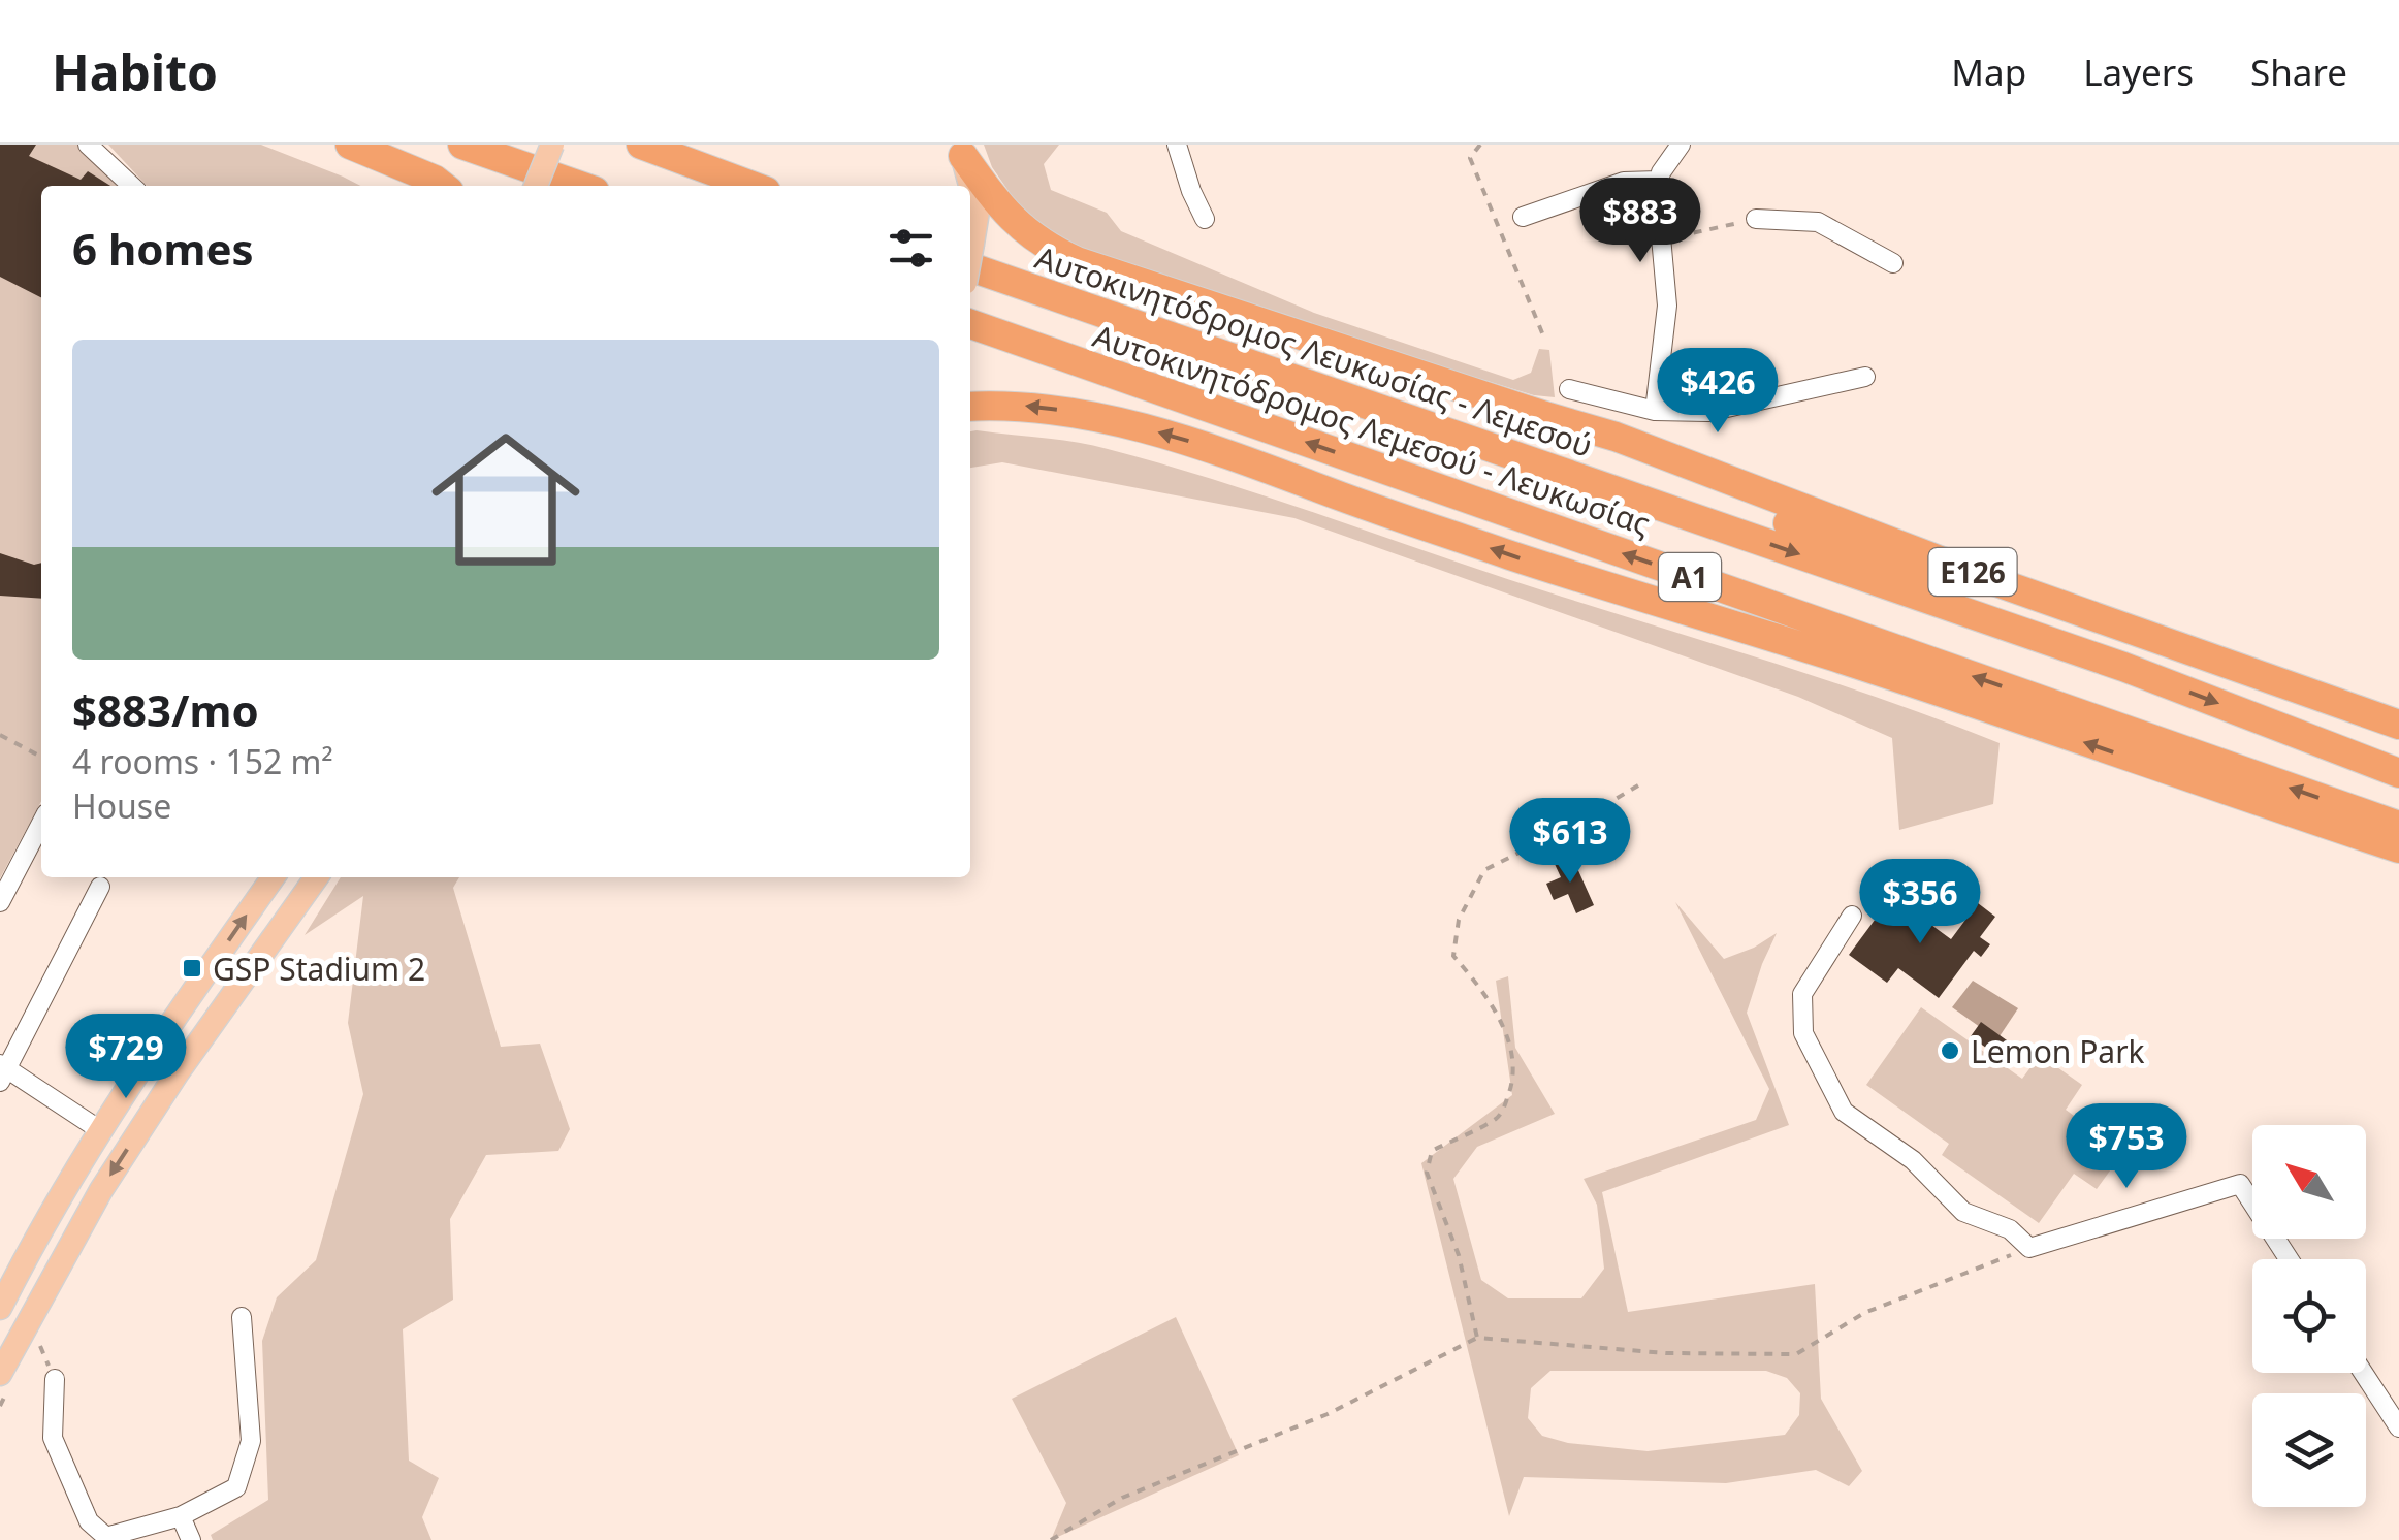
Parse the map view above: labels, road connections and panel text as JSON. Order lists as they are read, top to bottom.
{
  "streets": {
    "highway": [
      "Αυτοκινητόδρομος Λευκωσίας - Λεμεσού",
      "Αυτοκινητόδρομος Λεμεσού - Λευκωσίας",
      "E126",
      "A1"
    ]
  },
  "places": {
    "transit": ["GSP Stadium 2"],
    "other": ["Lemon Park"]
  },
  "north": "top left",
  "page": {
    "header": "Habito",
    "nav": ["Map", "Layers", "Share"],
    "price": [
      "$883",
      "$426",
      "$613",
      "$356",
      "$729",
      "$753"
    ],
    "heading": "6 homes",
    "list": [
      {
        "name": "$883/mo",
        "note": "4 rooms · 152 m² · House"
      }
    ]
  }
}
